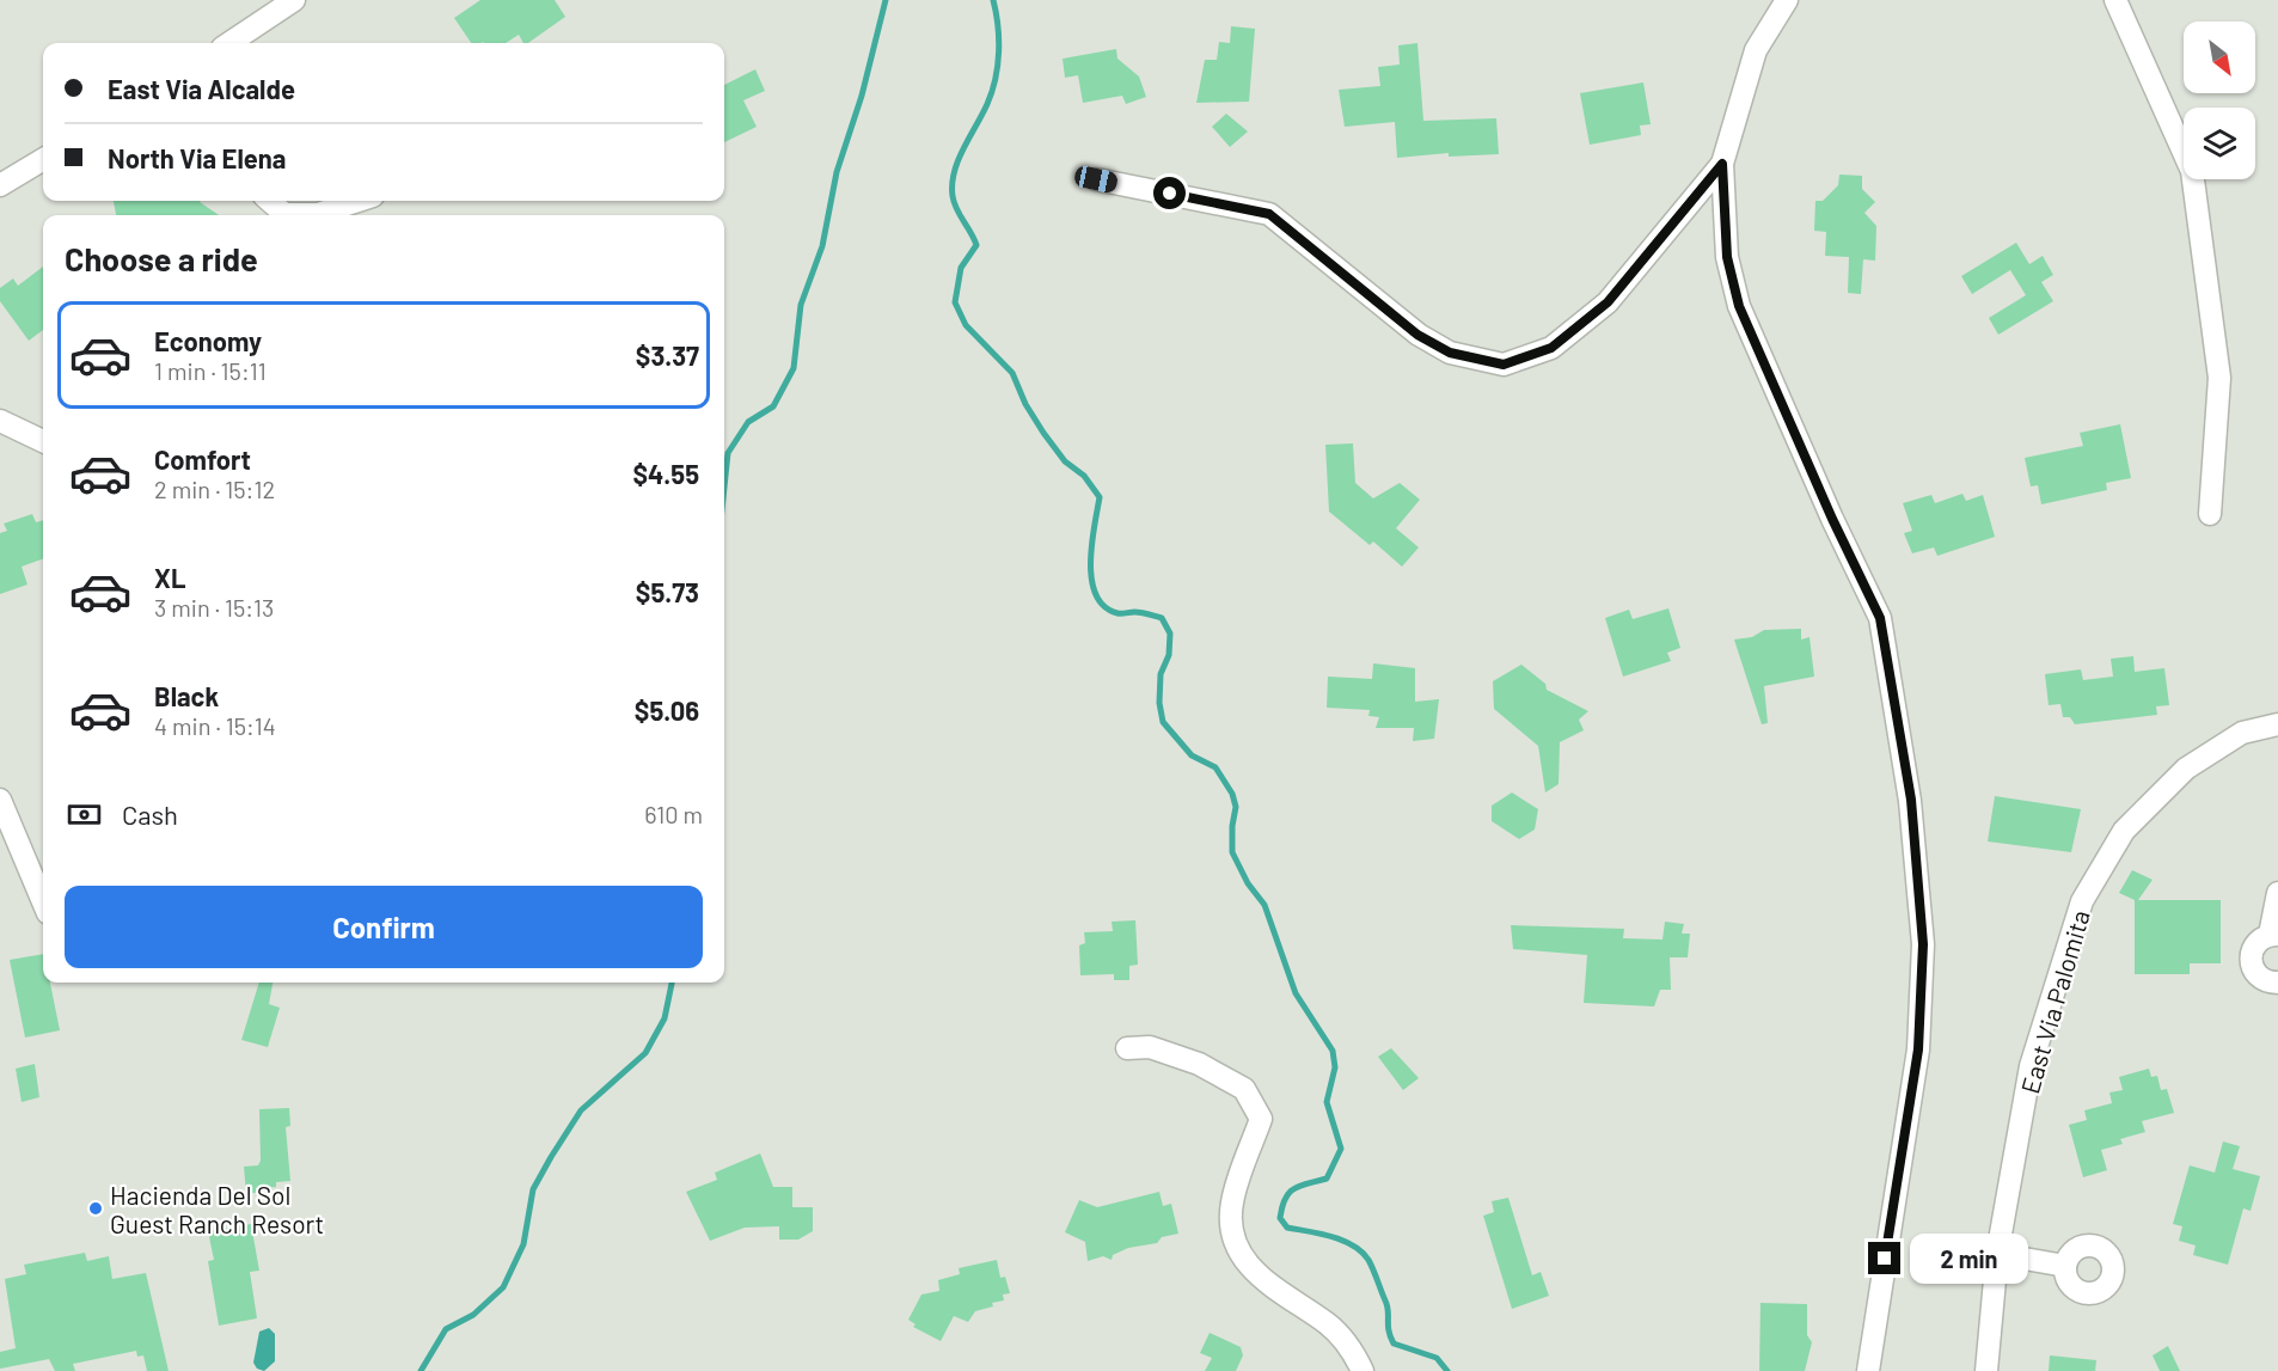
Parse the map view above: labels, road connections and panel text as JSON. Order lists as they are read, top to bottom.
{
  "streets": {
    "street": ["East Via Palomita"]
  },
  "places": ["Hacienda Del Sol Guest Ranch Resort"],
  "north": "bottom right",
  "page": {
    "banner": ["East Via Alcalde", "North Via Elena"],
    "heading": "Choose a ride",
    "list": [
      {
        "name": "Economy",
        "note": "1 min · 15:11",
        "value": "$3.37"
      },
      {
        "name": "Comfort",
        "note": "2 min · 15:12",
        "value": "$4.55"
      },
      {
        "name": "XL",
        "note": "3 min · 15:13",
        "value": "$5.73"
      },
      {
        "name": "Black",
        "note": "4 min · 15:14",
        "value": "$5.06"
      }
    ],
    "pay": ["Cash", "610 m"],
    "buttons": "Confirm",
    "bubble": "2 min"
  }
}
